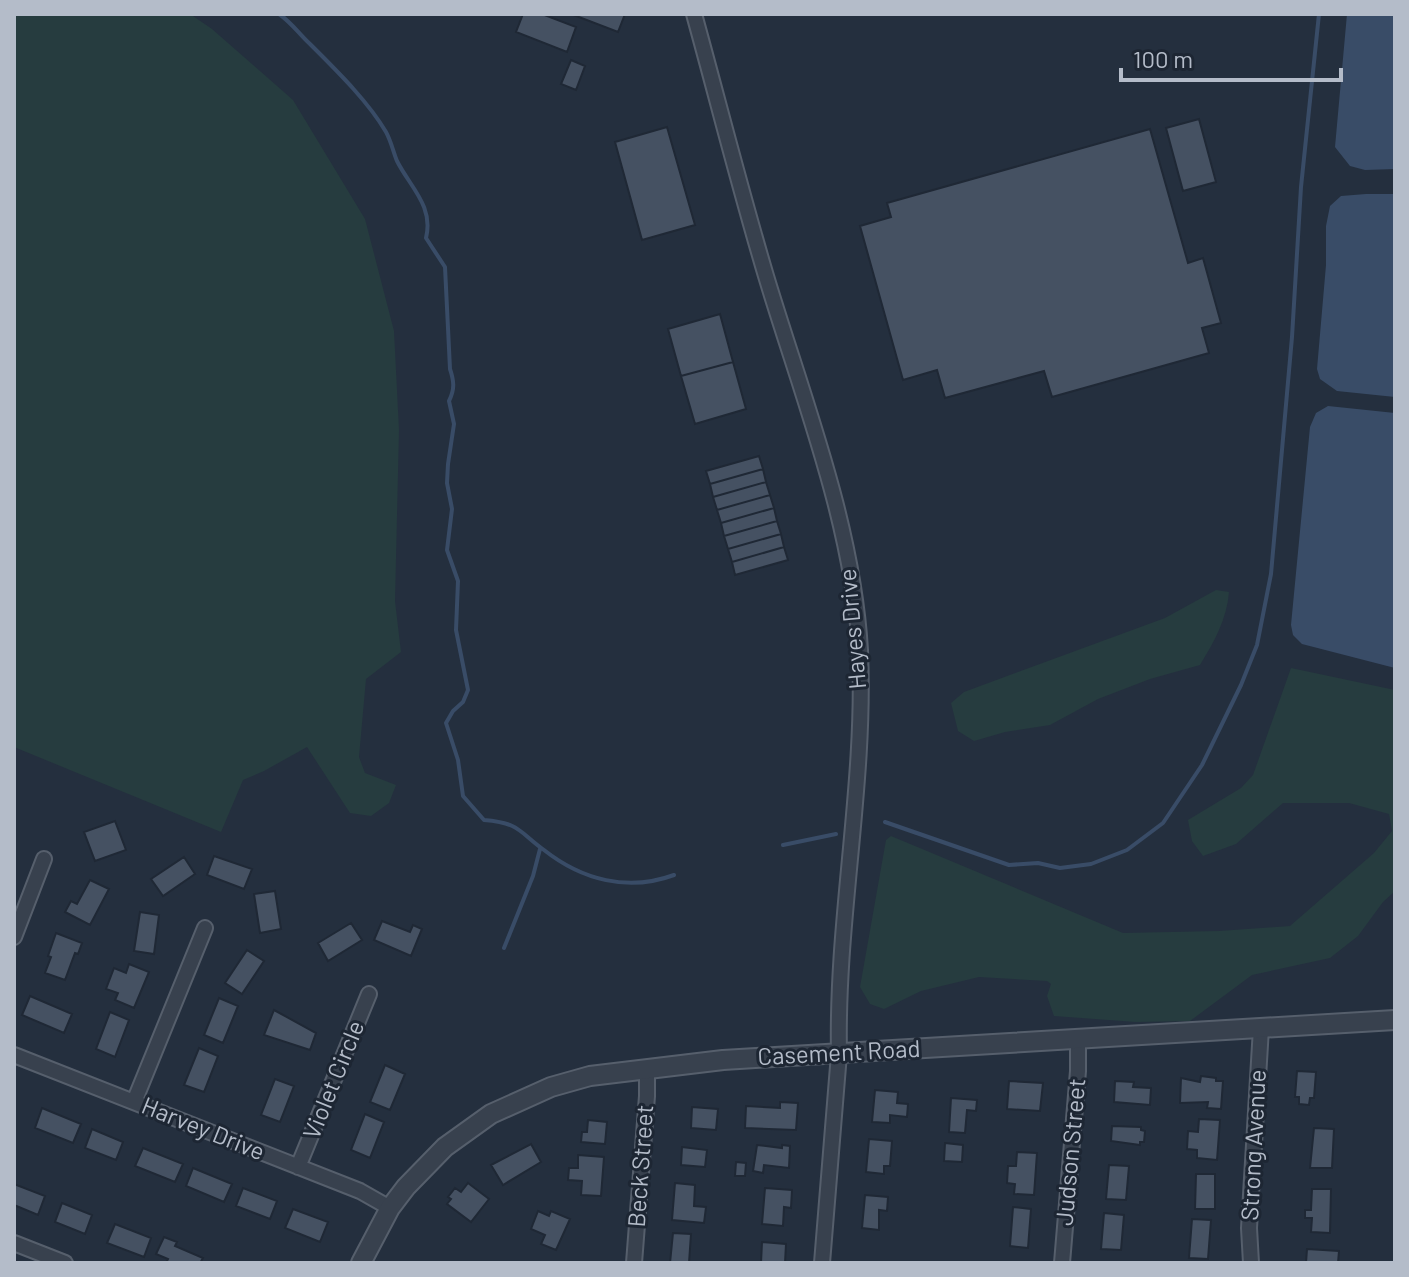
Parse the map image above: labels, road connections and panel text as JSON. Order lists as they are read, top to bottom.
{
  "streets": {
    "street": [
      "Hayes Drive",
      "Casement Road",
      "Violet Circle",
      "Harvey Drive",
      "Strong Avenue",
      "Judson Street",
      "Beck Street"
    ]
  },
  "crossings": [
    ["Hayes Drive", "Casement Road"],
    ["Casement Road", "Harvey Drive"],
    ["Casement Road", "Strong Avenue"],
    ["Casement Road", "Judson Street"],
    ["Casement Road", "Beck Street"],
    ["Violet Circle", "Harvey Drive"]
  ],
  "scale_bar": "100 m"
}
